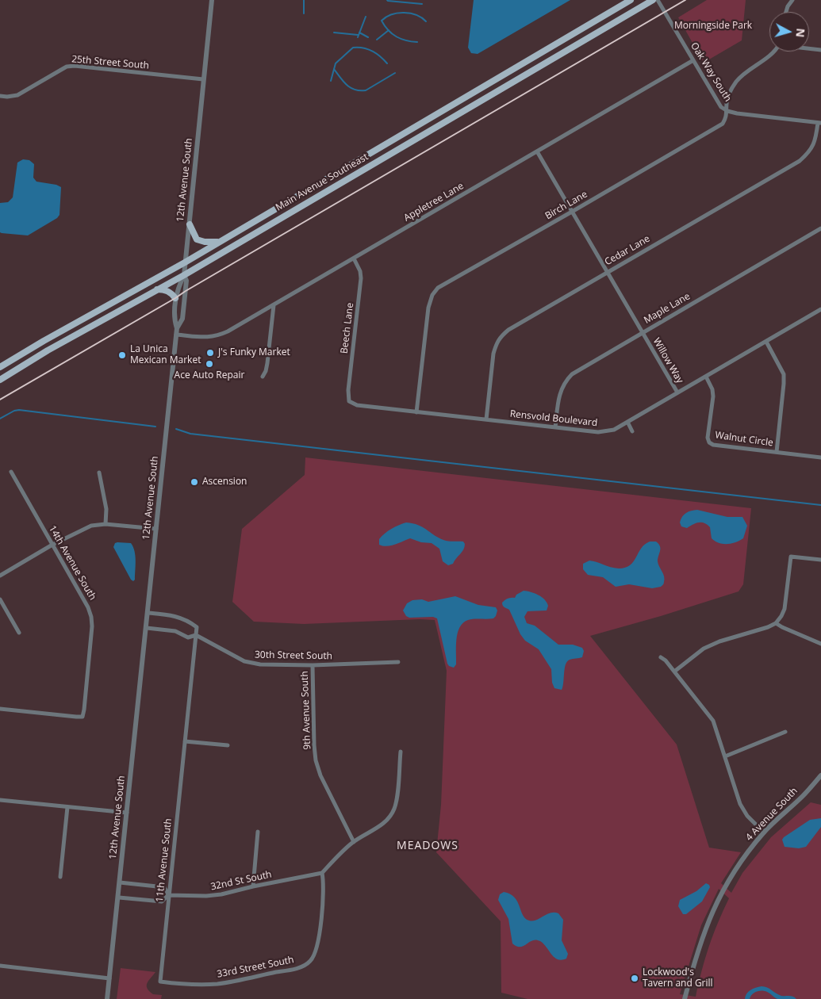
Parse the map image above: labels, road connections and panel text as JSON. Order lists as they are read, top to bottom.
{
  "streets": {
    "main road": ["Main Avenue Southeast"],
    "street": [
      "25th Street South",
      "Oak Way South",
      "12th Avenue South",
      "Appletree Lane",
      "Birch Lane",
      "Cedar Lane",
      "Maple Lane",
      "Beech Lane",
      "Willow Way",
      "Rensvold Boulevard",
      "Walnut Circle",
      "14th Avenue South",
      "30th Street South",
      "9th Avenue South",
      "4 Avenue South",
      "11th Avenue South",
      "32nd St South",
      "33rd Street South"
    ]
  },
  "crossings": [
    ["25th Street South", "12th Avenue South"],
    ["Oak Way South", "Appletree Lane"],
    ["Oak Way South", "Birch Lane"],
    ["Oak Way South", "Cedar Lane"],
    ["12th Avenue South", "Main Avenue Southeast"],
    ["12th Avenue South", "Appletree Lane"],
    ["12th Avenue South", "30th Street South"],
    ["12th Avenue South", "32nd St South"],
    ["Appletree Lane", "Beech Lane"],
    ["Appletree Lane", "Willow Way"],
    ["Birch Lane", "Willow Way"],
    ["Birch Lane", "Rensvold Boulevard"],
    ["Cedar Lane", "Willow Way"],
    ["Cedar Lane", "Rensvold Boulevard"],
    ["Maple Lane", "Willow Way"],
    ["Maple Lane", "Rensvold Boulevard"],
    ["Beech Lane", "Rensvold Boulevard"],
    ["Willow Way", "Rensvold Boulevard"],
    ["Rensvold Boulevard", "Walnut Circle"],
    ["30th Street South", "9th Avenue South"],
    ["30th Street South", "11th Avenue South"],
    ["11th Avenue South", "32nd St South"],
    ["11th Avenue South", "33rd Street South"],
    ["32nd St South", "33rd Street South"]
  ],
  "districts": ["MEADOWS"],
  "parks": ["Morningside Park"],
  "places": [
    "J's Funky Market",
    "La Unica Mexican Market",
    "Ace Auto Repair",
    "Ascension",
    "Lockwood's Tavern and Grill"
  ],
  "north": "right"
}
